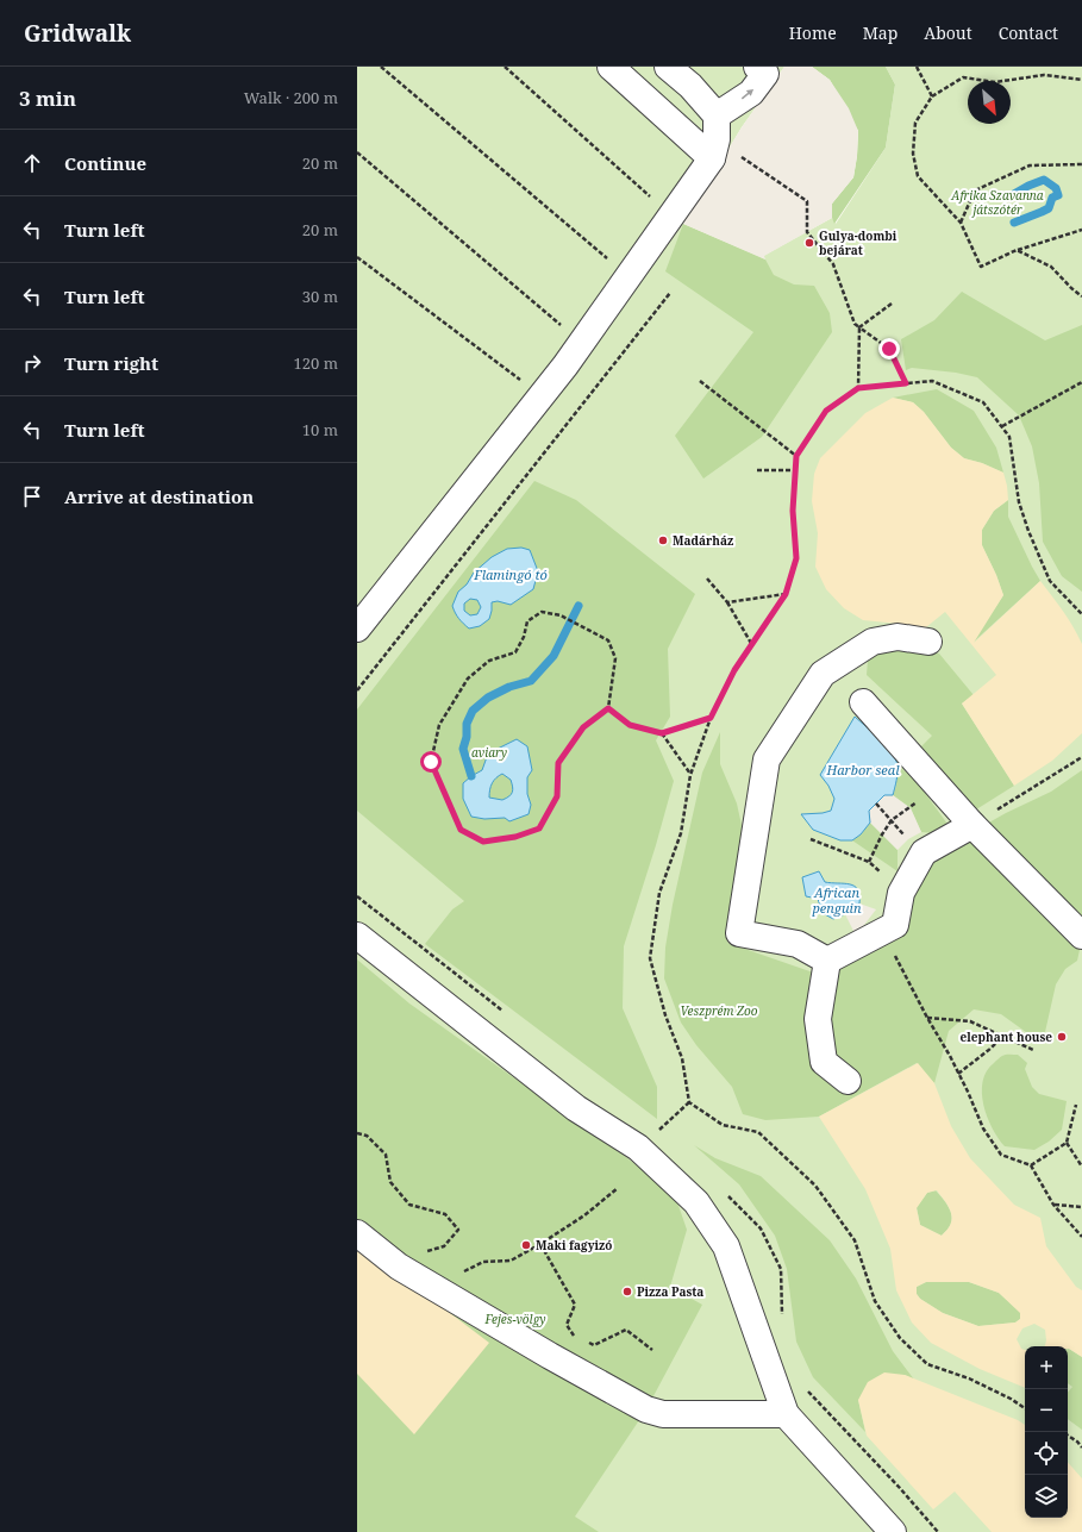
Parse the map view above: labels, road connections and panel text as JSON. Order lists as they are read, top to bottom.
{
  "water": ["Flamingó tó", "Harbor seal", "African penguin"],
  "parks": [
    "Afrika Szavanna játszótér",
    "aviary",
    "Veszprém Zoo",
    "Fejes-völgy"
  ],
  "places": [
    "Gulya-dombi bejárat",
    "Madárház",
    "elephant house",
    "Maki fagyizó",
    "Pizza Pasta"
  ],
  "north": "bottom right",
  "page": {
    "header": "Gridwalk",
    "nav": [
      "Home",
      "Map",
      "About",
      "Contact"
    ],
    "heading": ["3 min", "Walk · 200 m"],
    "list": [
      ["Continue", "20 m"],
      ["Turn left", "20 m"],
      ["Turn left", "30 m"],
      ["Turn right", "120 m"],
      ["Turn left", "10 m"],
      "Arrive at destination"
    ],
    "map_buttons": ["+", "−"]
  }
}
